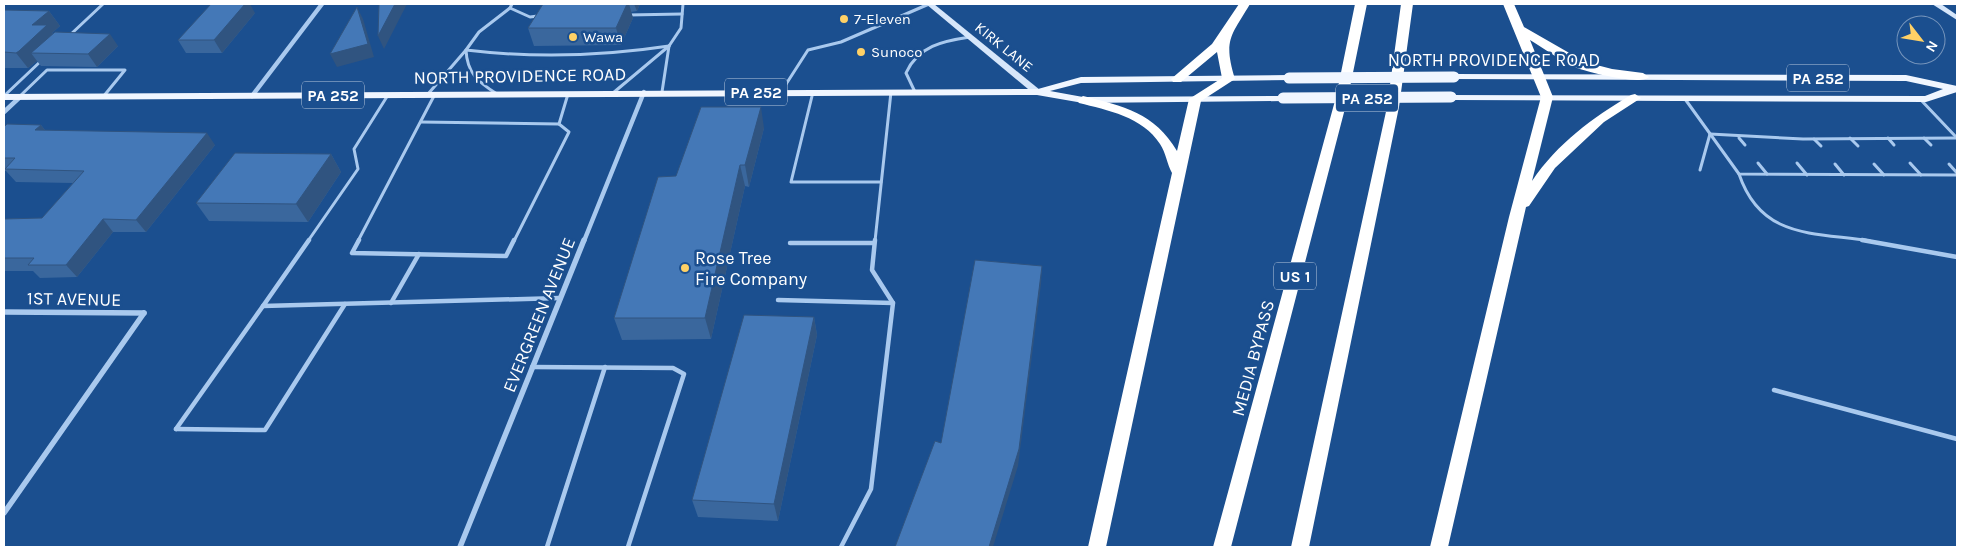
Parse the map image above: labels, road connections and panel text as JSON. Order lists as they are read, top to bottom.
{
  "streets": {
    "highway": ["US 1", "MEDIA BYPASS"],
    "main road": ["NORTH PROVIDENCE ROAD", "PA 252"],
    "street": ["KIRK LANE", "1ST AVENUE", "EVERGREEN AVENUE"]
  },
  "crossings": [
    ["KIRK LANE", "NORTH PROVIDENCE ROAD"],
    ["NORTH PROVIDENCE ROAD", "EVERGREEN AVENUE"]
  ],
  "places": [
    "7-Eleven",
    "Wawa",
    "Sunoco",
    "Rose Tree Fire Company"
  ],
  "north": "bottom right"
}
